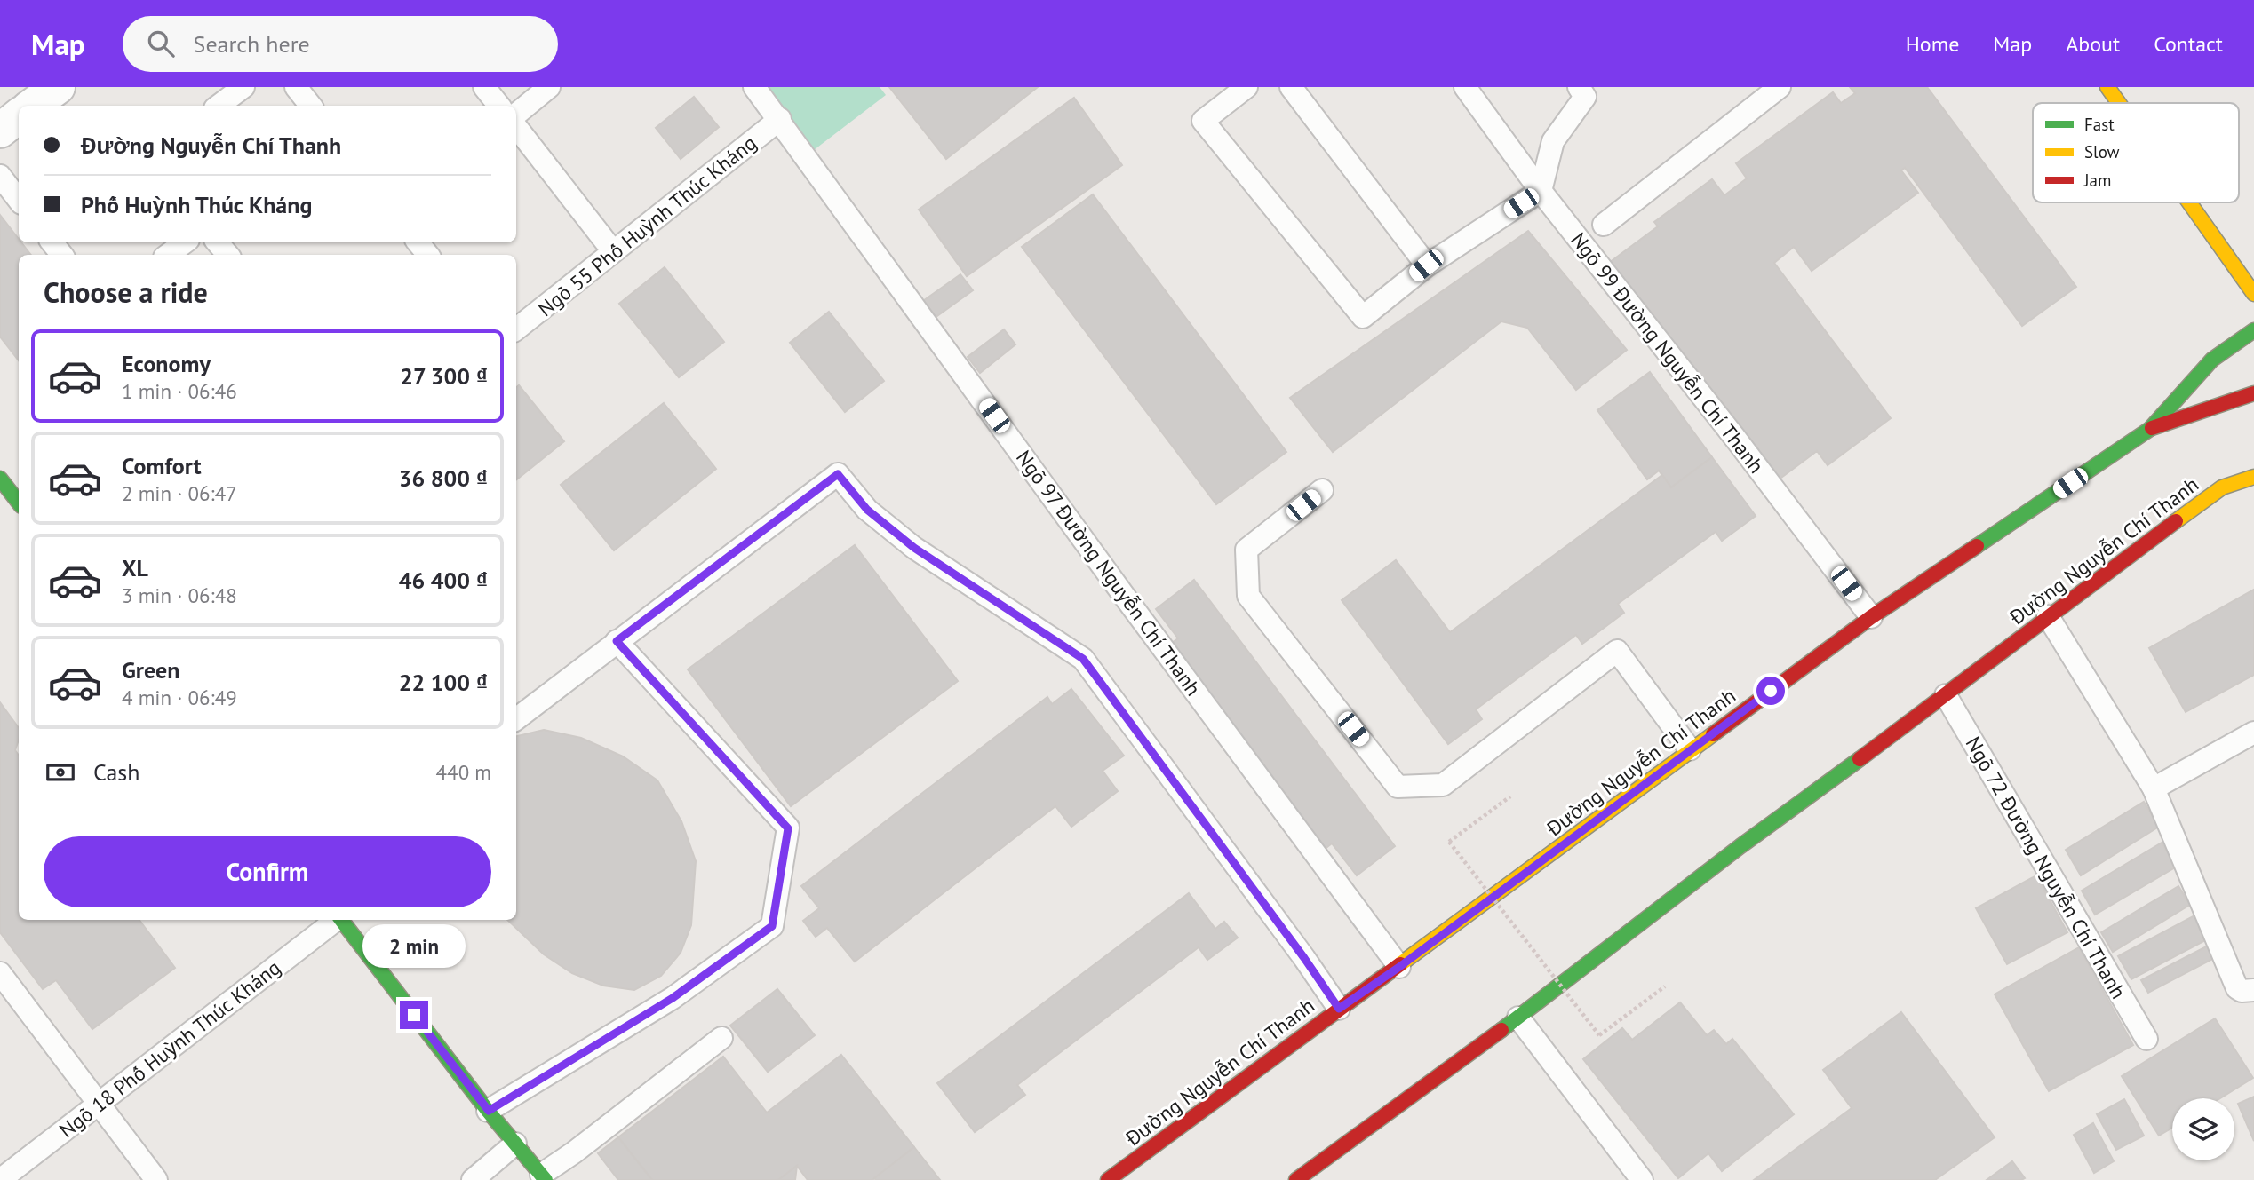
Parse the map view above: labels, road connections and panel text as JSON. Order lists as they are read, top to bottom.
{
  "streets": {
    "main road": ["Đường Nguyễn Chí Thanh"],
    "lane": [
      "Ngõ 55 Phố Huỳnh Thúc Kháng",
      "Ngõ 99 Đường Nguyễn Chí Thanh",
      "Ngõ 97 Đường Nguyễn Chí Thanh",
      "Ngõ 72 Đường Nguyễn Chí Thanh",
      "Ngõ 18 Phố Huỳnh Thúc Kháng"
    ]
  },
  "crossings": [
    ["Ngõ 55 Phố Huỳnh Thúc Kháng", "Ngõ 97 Đường Nguyễn Chí Thanh"],
    ["Ngõ 99 Đường Nguyễn Chí Thanh", "Đường Nguyễn Chí Thanh"],
    ["Đường Nguyễn Chí Thanh", "Ngõ 97 Đường Nguyễn Chí Thanh"],
    ["Đường Nguyễn Chí Thanh", "Ngõ 72 Đường Nguyễn Chí Thanh"]
  ],
  "legend": ["Fast", "Slow", "Jam"],
  "page": {
    "header": "Map",
    "search": "Search here",
    "nav": [
      "Home",
      "Map",
      "About",
      "Contact"
    ],
    "banner": ["Đường Nguyễn Chí Thanh", "Phố Huỳnh Thúc Kháng"],
    "heading": "Choose a ride",
    "list": [
      {
        "name": "Economy",
        "note": "1 min · 06:46",
        "value": "27 300 ₫"
      },
      {
        "name": "Comfort",
        "note": "2 min · 06:47",
        "value": "36 800 ₫"
      },
      {
        "name": "XL",
        "note": "3 min · 06:48",
        "value": "46 400 ₫"
      },
      {
        "name": "Green",
        "note": "4 min · 06:49",
        "value": "22 100 ₫"
      }
    ],
    "pay": ["Cash", "440 m"],
    "buttons": "Confirm",
    "bubble": "2 min"
  }
}
